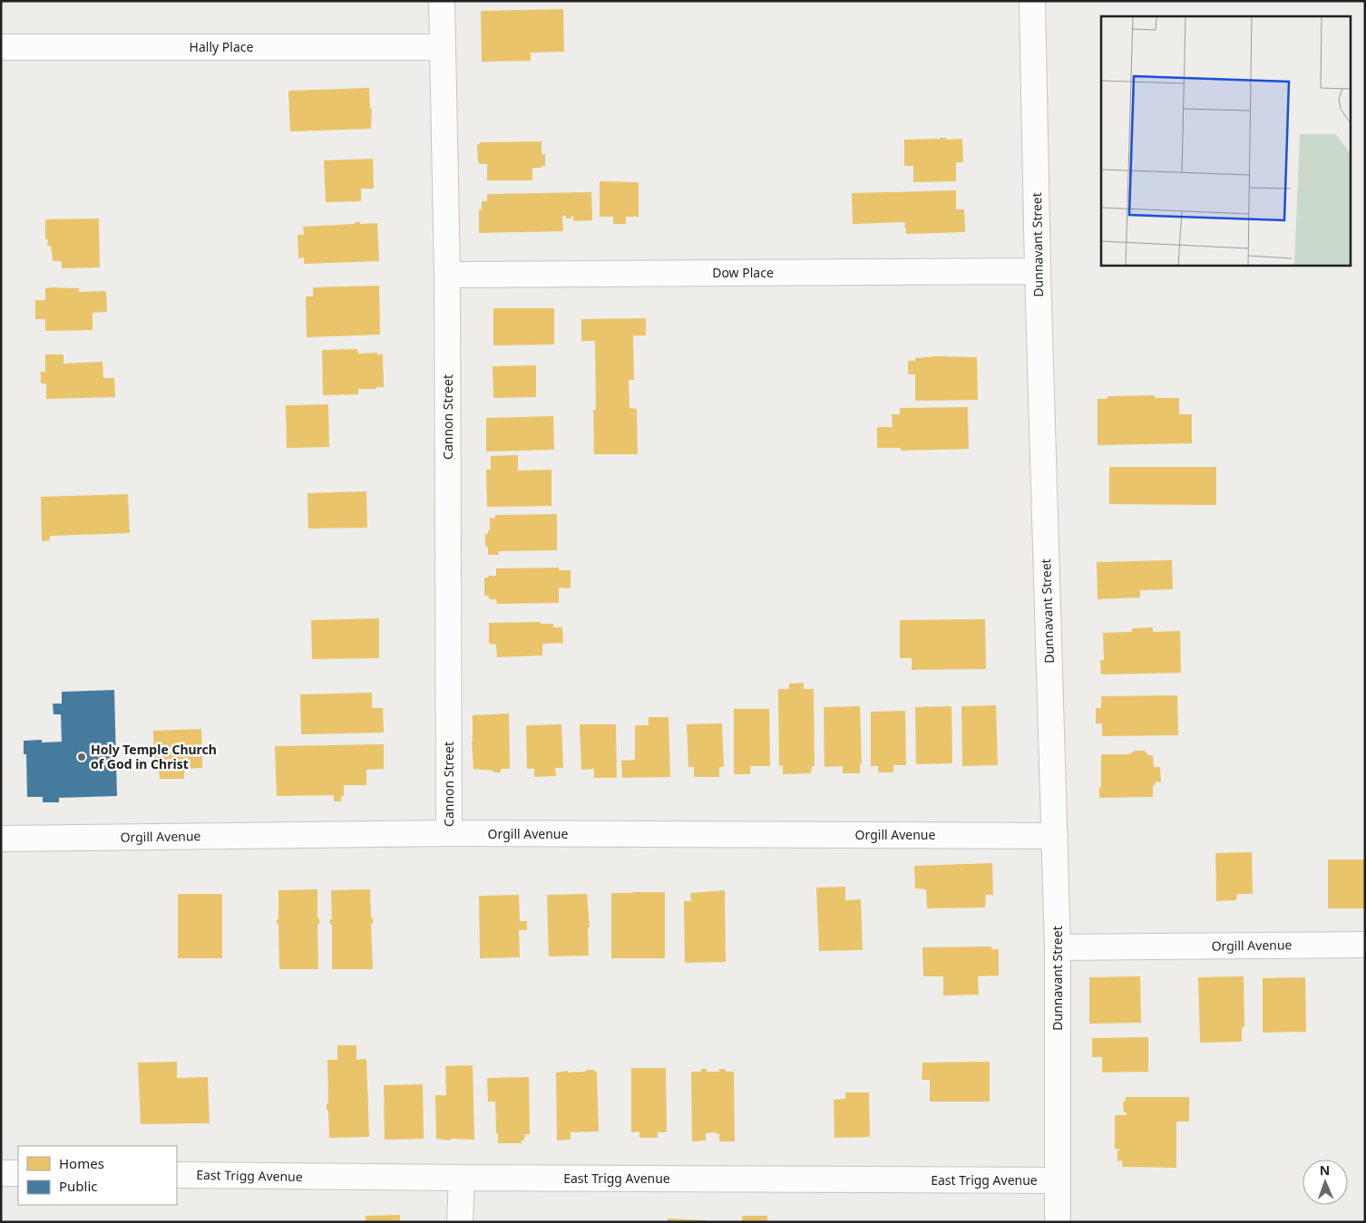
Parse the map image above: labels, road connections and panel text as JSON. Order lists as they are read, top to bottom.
{
  "streets": {
    "street": [
      "Hally Place",
      "Dunnavant Street",
      "Dow Place",
      "Cannon Street",
      "Orgill Avenue",
      "East Trigg Avenue"
    ]
  },
  "crossings": [
    ["Hally Place", "Cannon Street"],
    ["Dunnavant Street", "Dow Place"],
    ["Dunnavant Street", "Orgill Avenue"],
    ["Dunnavant Street", "East Trigg Avenue"],
    ["Dow Place", "Cannon Street"],
    ["Cannon Street", "Orgill Avenue"]
  ],
  "places": ["Holy Temple Church of God in Christ"],
  "legend": ["Homes", "Public"],
  "north": "top"
}
